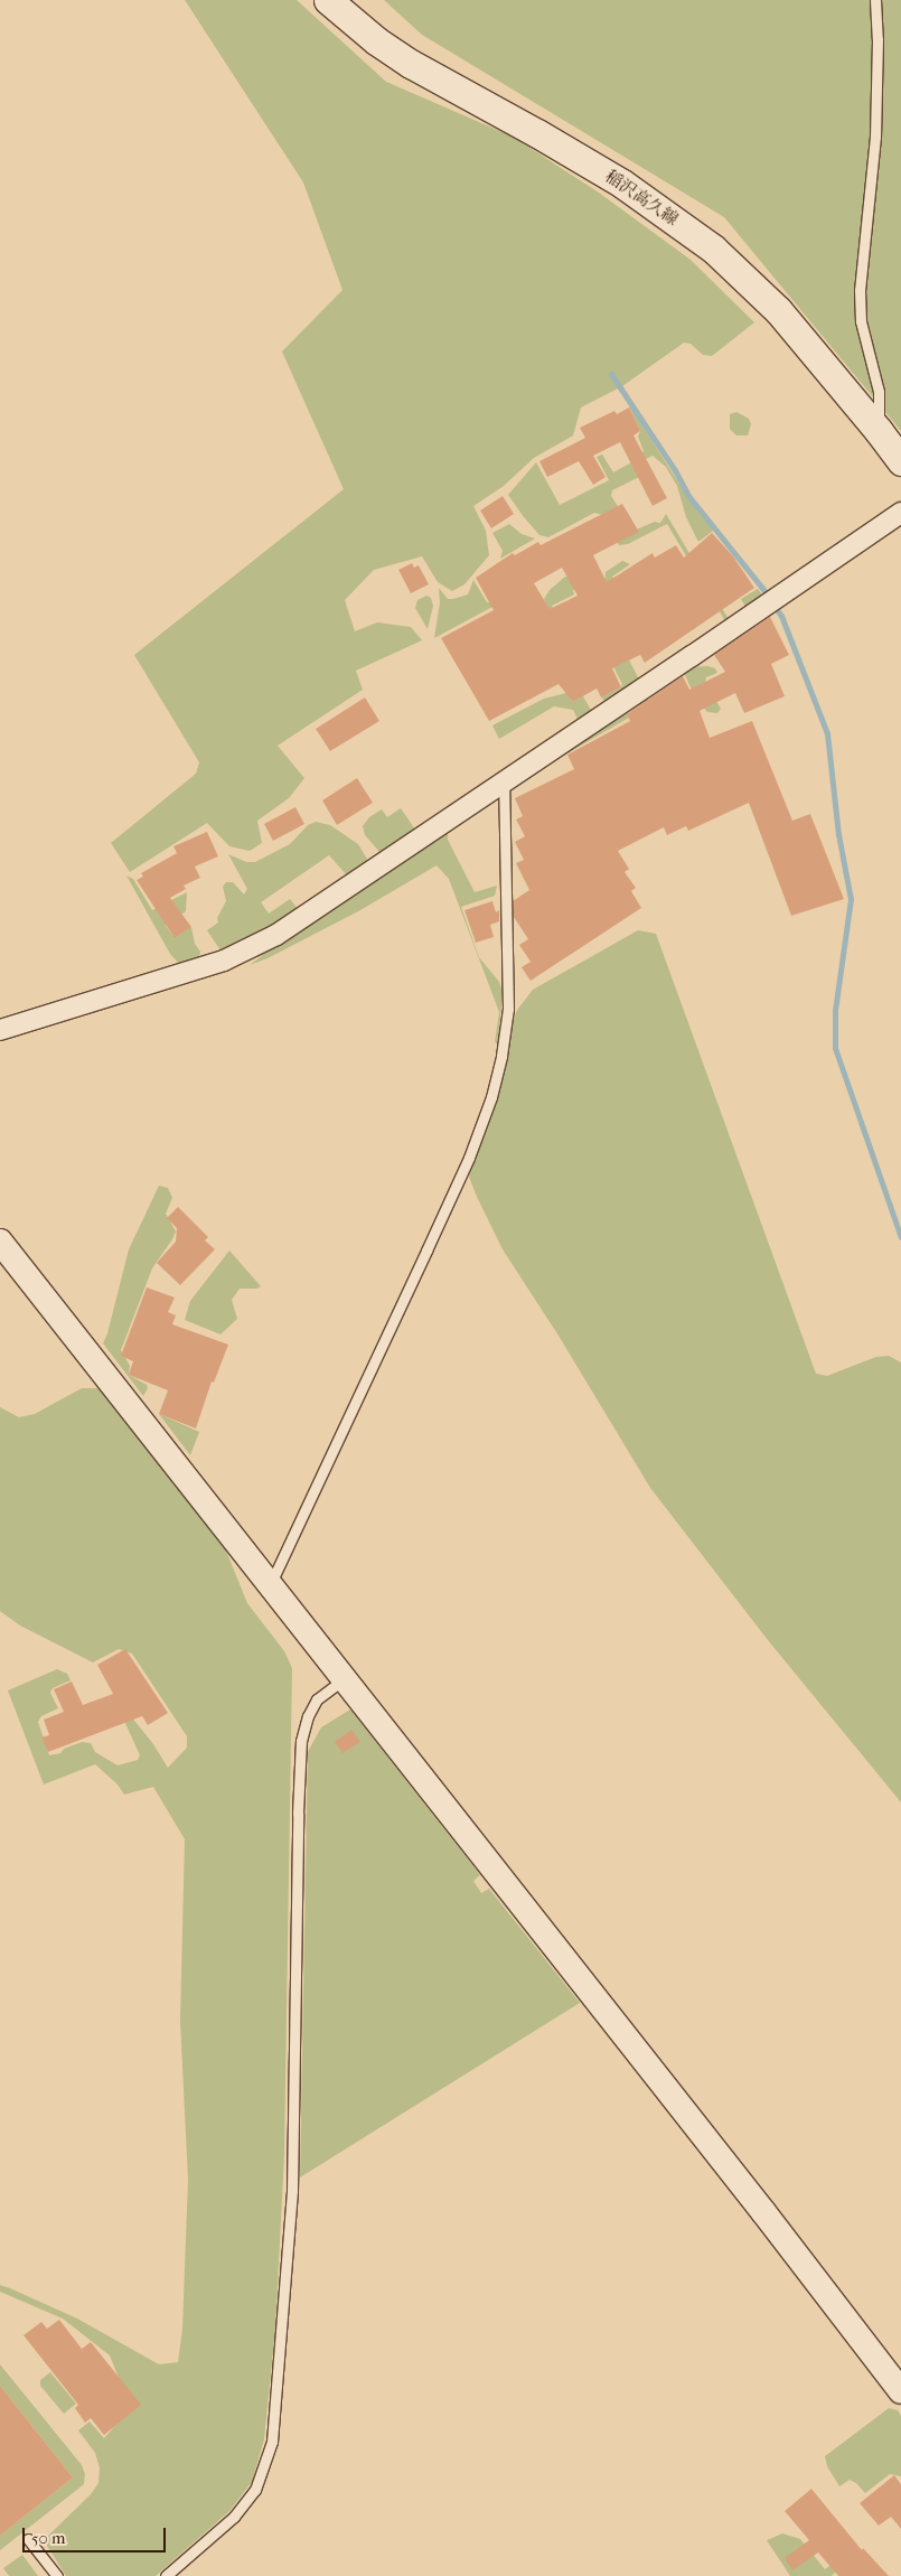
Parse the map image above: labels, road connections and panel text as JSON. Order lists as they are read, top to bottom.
{
  "streets": {
    "main road": ["稲沢高久線"]
  },
  "scale_bar": "50 m"
}
